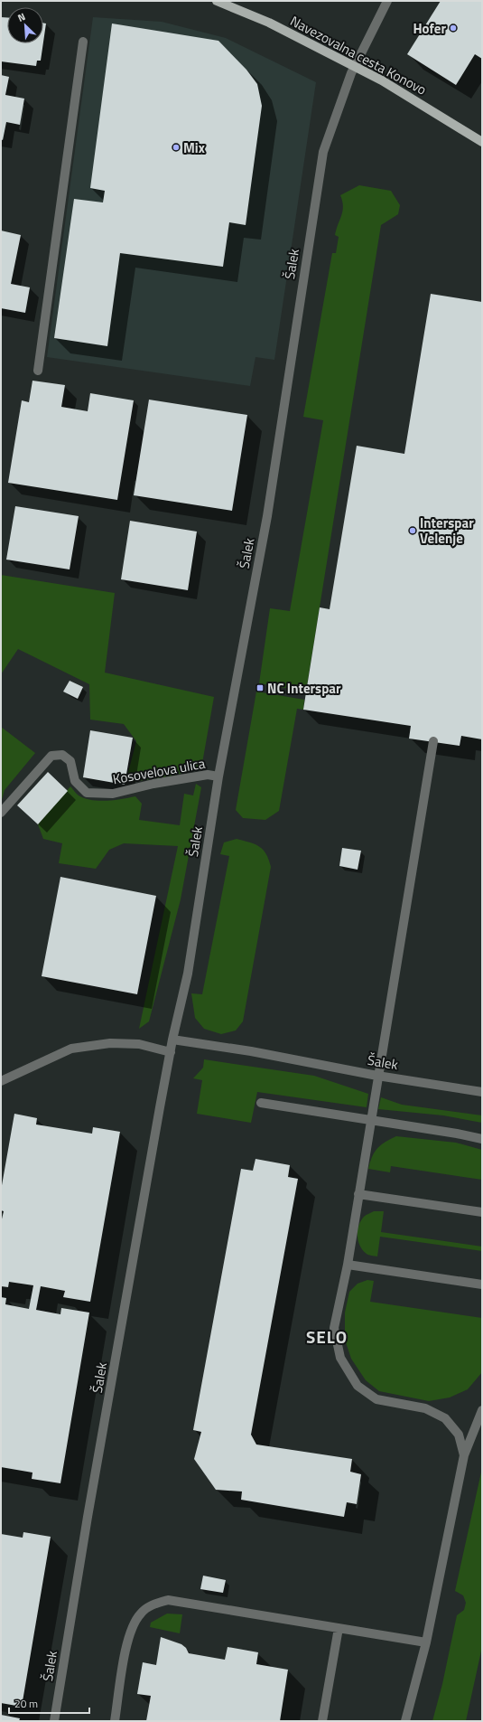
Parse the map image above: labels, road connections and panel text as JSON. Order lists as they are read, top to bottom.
{
  "streets": {
    "main road": ["Navezovalna cesta Konovo"],
    "street": ["Šalek", "Kosovelova ulica"]
  },
  "crossings": [
    ["Šalek", "Kosovelova ulica"]
  ],
  "districts": ["SELO"],
  "places": {
    "other": ["Hofer", "Mix", "Interspar Velenje"],
    "transit": ["NC Interspar"]
  },
  "scale_bar": "20 m",
  "north": "top left"
}
